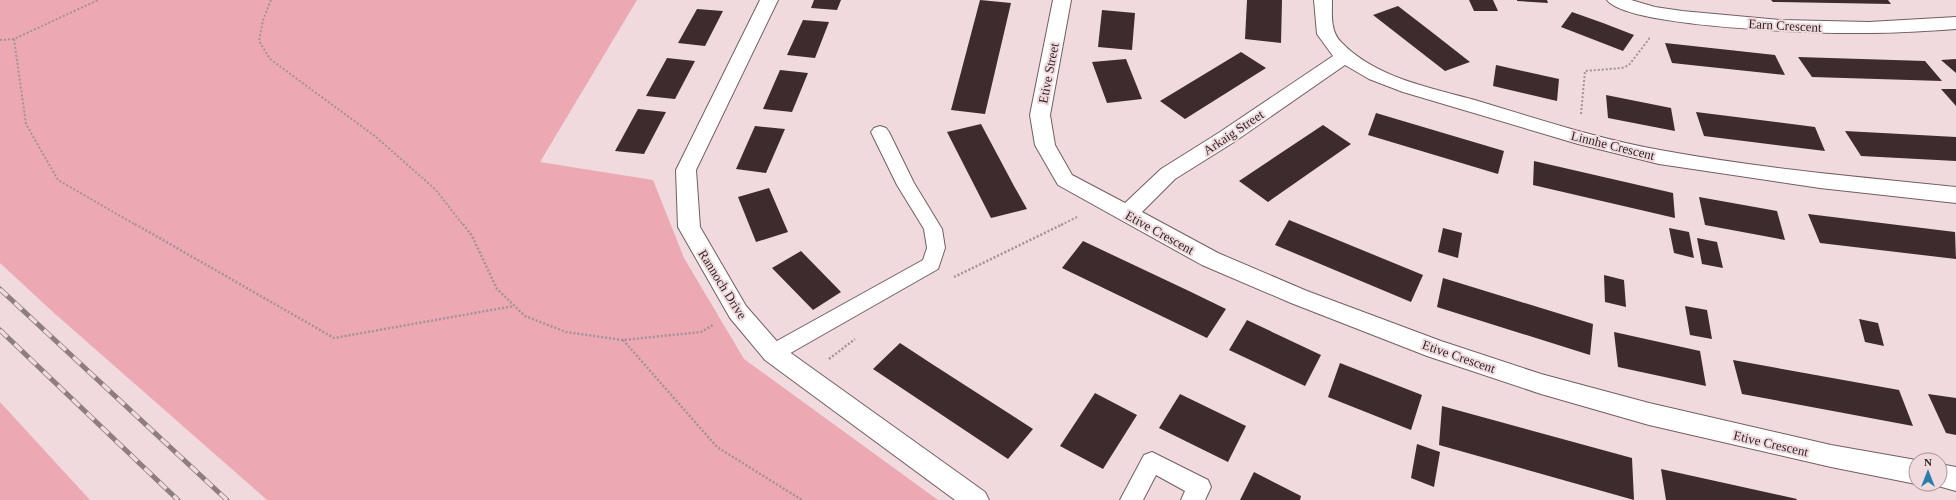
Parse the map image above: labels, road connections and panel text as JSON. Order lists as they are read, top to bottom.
{
  "streets": {
    "street": [
      "Earn Crescent",
      "Etive Street",
      "Arkaig Street",
      "Linnhe Crescent",
      "Etive Crescent",
      "Rannoch Drive"
    ]
  },
  "crossings": [
    ["Etive Street", "Etive Crescent"],
    ["Arkaig Street", "Linnhe Crescent"],
    ["Arkaig Street", "Etive Crescent"]
  ],
  "north": "top"
}
